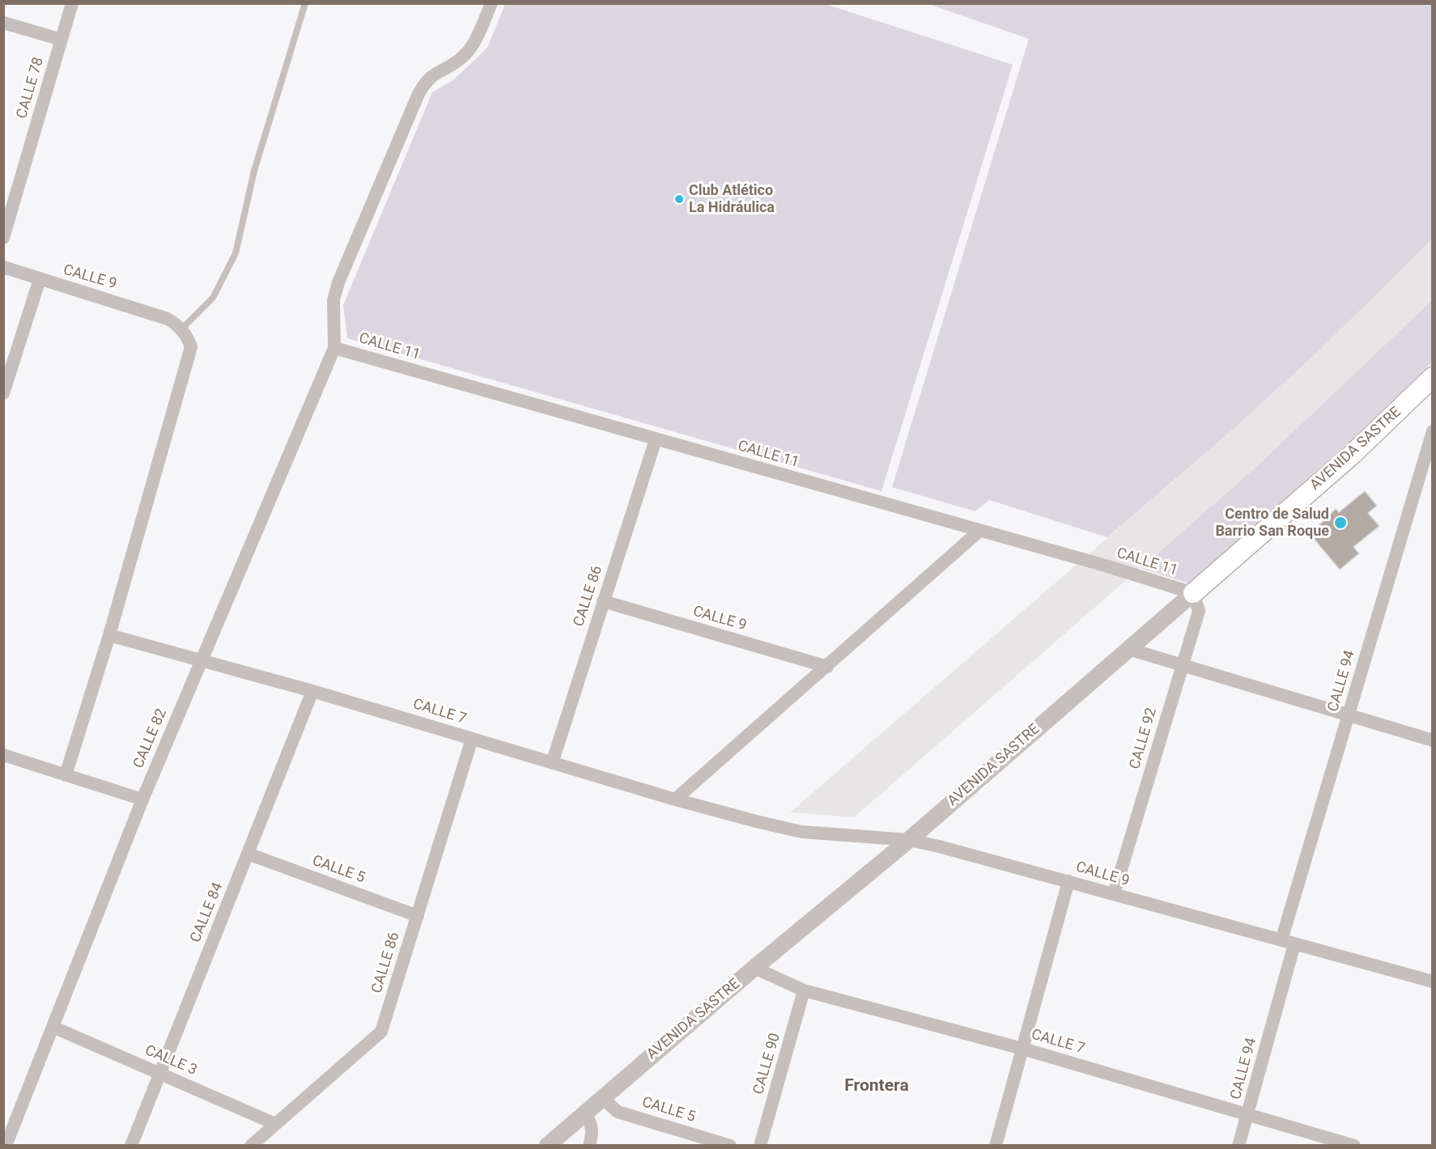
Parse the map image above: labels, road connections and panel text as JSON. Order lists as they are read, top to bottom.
{
  "streets": {
    "main road": ["AVENIDA SASTRE"],
    "street": [
      "CALLE 78",
      "CALLE 9",
      "CALLE 11",
      "CALLE 86",
      "CALLE 94",
      "CALLE 7",
      "CALLE 82",
      "CALLE 92",
      "CALLE 5",
      "CALLE 84",
      "CALLE 3",
      "CALLE 90"
    ]
  },
  "crossings": [
    ["CALLE 9", "AVENIDA SASTRE"],
    ["CALLE 9", "CALLE 86"],
    ["CALLE 9", "CALLE 94"],
    ["CALLE 9", "CALLE 7"],
    ["CALLE 9", "CALLE 92"],
    ["CALLE 11", "AVENIDA SASTRE"],
    ["CALLE 11", "CALLE 86"],
    ["CALLE 11", "CALLE 82"],
    ["CALLE 11", "CALLE 92"],
    ["AVENIDA SASTRE", "CALLE 7"],
    ["AVENIDA SASTRE", "CALLE 92"],
    ["AVENIDA SASTRE", "CALLE 5"],
    ["CALLE 86", "CALLE 7"],
    ["CALLE 86", "CALLE 5"],
    ["CALLE 86", "CALLE 3"],
    ["CALLE 94", "CALLE 7"],
    ["CALLE 7", "CALLE 82"],
    ["CALLE 7", "CALLE 84"],
    ["CALLE 7", "CALLE 90"],
    ["CALLE 82", "CALLE 3"],
    ["CALLE 5", "CALLE 84"],
    ["CALLE 84", "CALLE 3"]
  ],
  "districts": ["Frontera"],
  "places": ["Club Atlético La Hidráulica", "Centro de Salud Barrio San Roque"]
}
